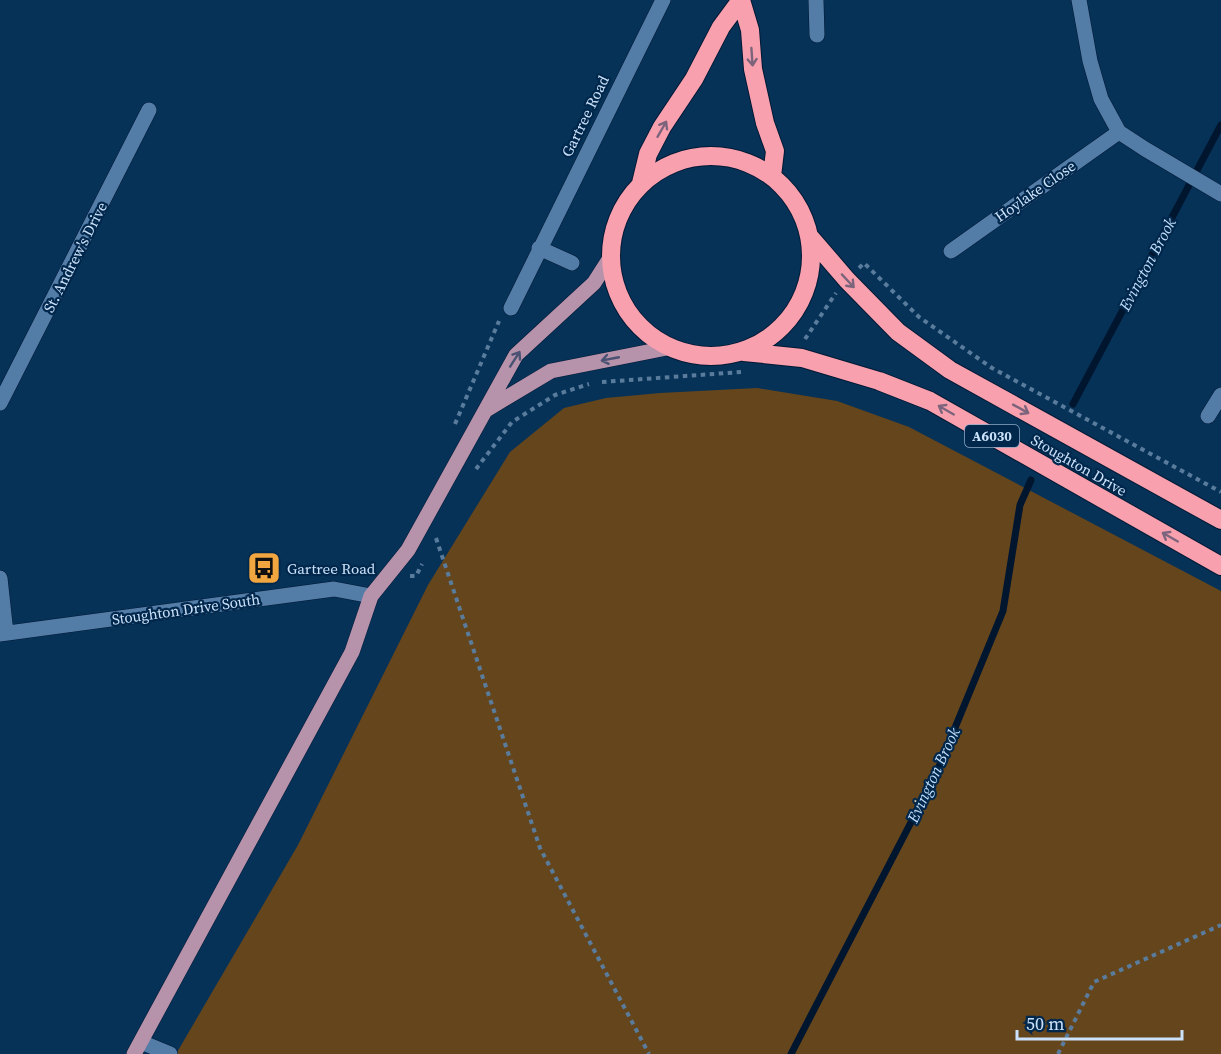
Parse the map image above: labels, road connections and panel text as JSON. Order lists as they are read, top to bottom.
{
  "streets": {
    "highway": ["A6030", "Stoughton Drive"],
    "street": [
      "Gartree Road",
      "Hoylake Close",
      "St. Andrew's Drive",
      "Stoughton Drive South"
    ]
  },
  "water": ["Evington Brook"],
  "places": {
    "bus stop": ["Gartree Road"]
  },
  "scale_bar": "50 m"
}
